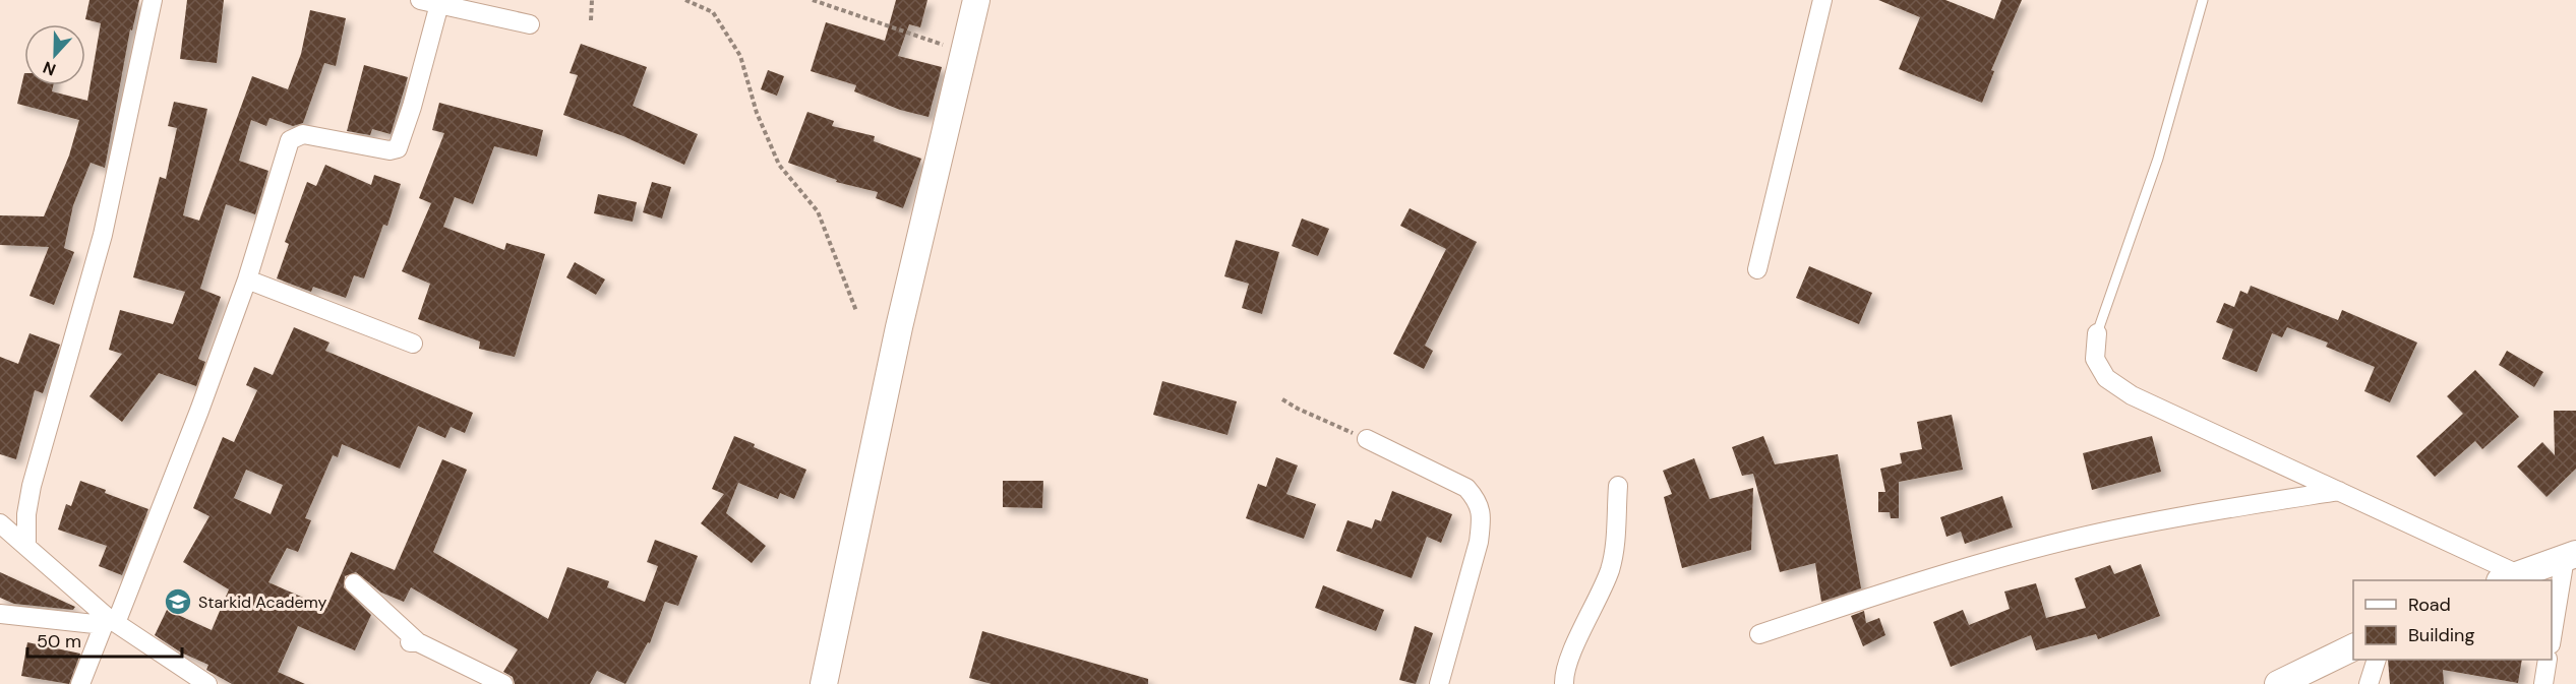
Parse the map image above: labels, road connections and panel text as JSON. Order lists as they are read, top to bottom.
{
  "places": {
    "school or university": ["Starkid Academy"]
  },
  "legend": ["Road", "Building"],
  "scale_bar": "50 m",
  "north": "bottom"
}
